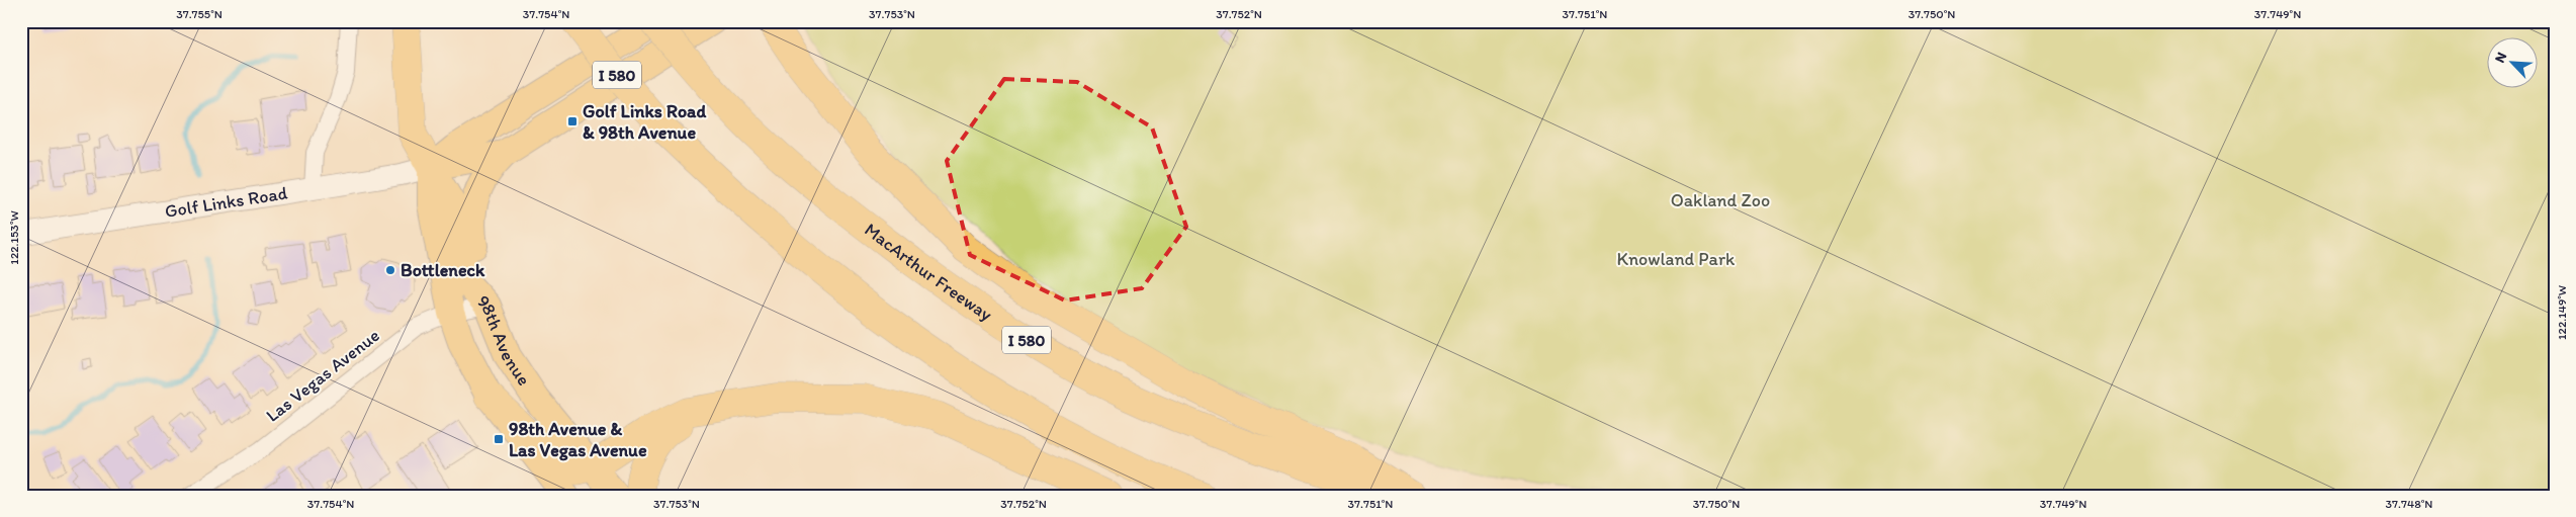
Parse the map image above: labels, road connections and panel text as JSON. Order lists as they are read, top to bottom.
{
  "streets": {
    "highway": ["I 580", "MacArthur Freeway"],
    "main road": ["Golf Links Road", "98th Avenue"],
    "street": ["Las Vegas Avenue"]
  },
  "crossings": [
    ["Golf Links Road", "MacArthur Freeway"],
    ["Golf Links Road", "98th Avenue"],
    ["98th Avenue", "Las Vegas Avenue"]
  ],
  "parks": ["Oakland Zoo", "Knowland Park"],
  "places": {
    "transit": ["Golf Links Road & 98th Avenue", "98th Avenue & Las Vegas Avenue"],
    "other": ["Bottleneck"]
  },
  "north": "top left",
  "coordinates": [
    "37.755°N",
    "37.754°N",
    "37.753°N",
    "37.752°N",
    "37.751°N",
    "37.750°N",
    "37.749°N",
    "122.153°W",
    "122.149°W",
    "37.748°N"
  ]
}
